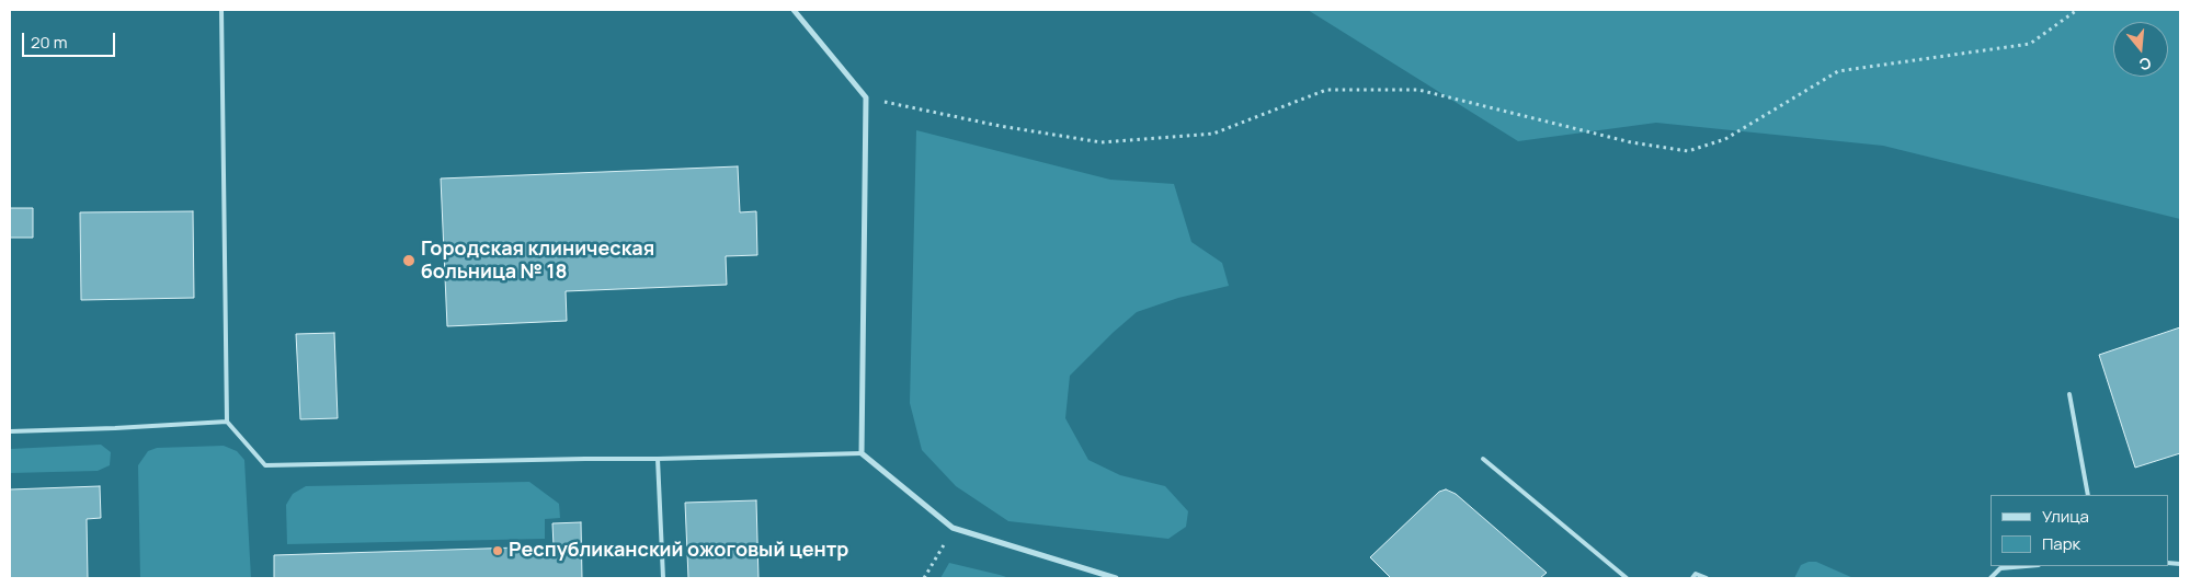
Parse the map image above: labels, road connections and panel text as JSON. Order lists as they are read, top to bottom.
{
  "places": ["Городская клиническая больница № 18", "Республиканский ожоговый центр"],
  "legend": ["Улица", "Парк"],
  "scale_bar": "20 m",
  "north": "bottom"
}
